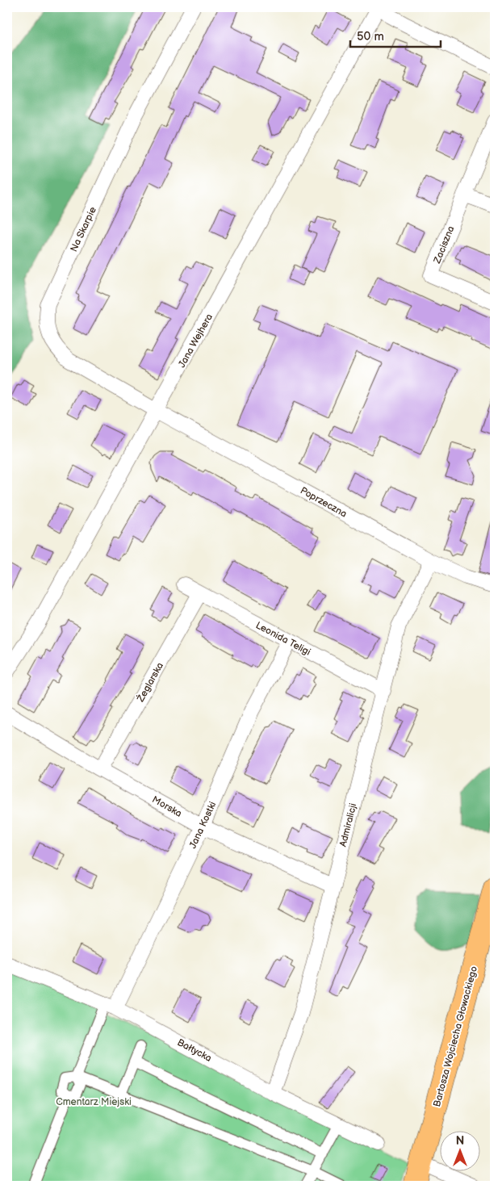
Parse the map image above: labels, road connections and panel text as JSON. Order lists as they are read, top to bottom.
{
  "streets": {
    "main road": ["Bartosza Wojciecha Głowackiego"],
    "street": [
      "Na Skarpie",
      "Zaciszna",
      "Jana Wejhera",
      "Poprzeczna",
      "Leonida Teligi",
      "Żeglarska",
      "Morska",
      "Jana Kostki",
      "Admiralicji",
      "Bałtycka"
    ]
  },
  "crossings": [
    ["Na Skarpie", "Jana Wejhera"],
    ["Na Skarpie", "Poprzeczna"],
    ["Jana Wejhera", "Poprzeczna"],
    ["Poprzeczna", "Admiralicji"],
    ["Leonida Teligi", "Żeglarska"],
    ["Leonida Teligi", "Jana Kostki"],
    ["Leonida Teligi", "Admiralicji"],
    ["Żeglarska", "Morska"],
    ["Morska", "Jana Kostki"],
    ["Morska", "Admiralicji"],
    ["Jana Kostki", "Bałtycka"],
    ["Admiralicji", "Bałtycka"]
  ],
  "parks": ["Cmentarz Miejski"],
  "scale_bar": "50 m",
  "north": "top"
}
